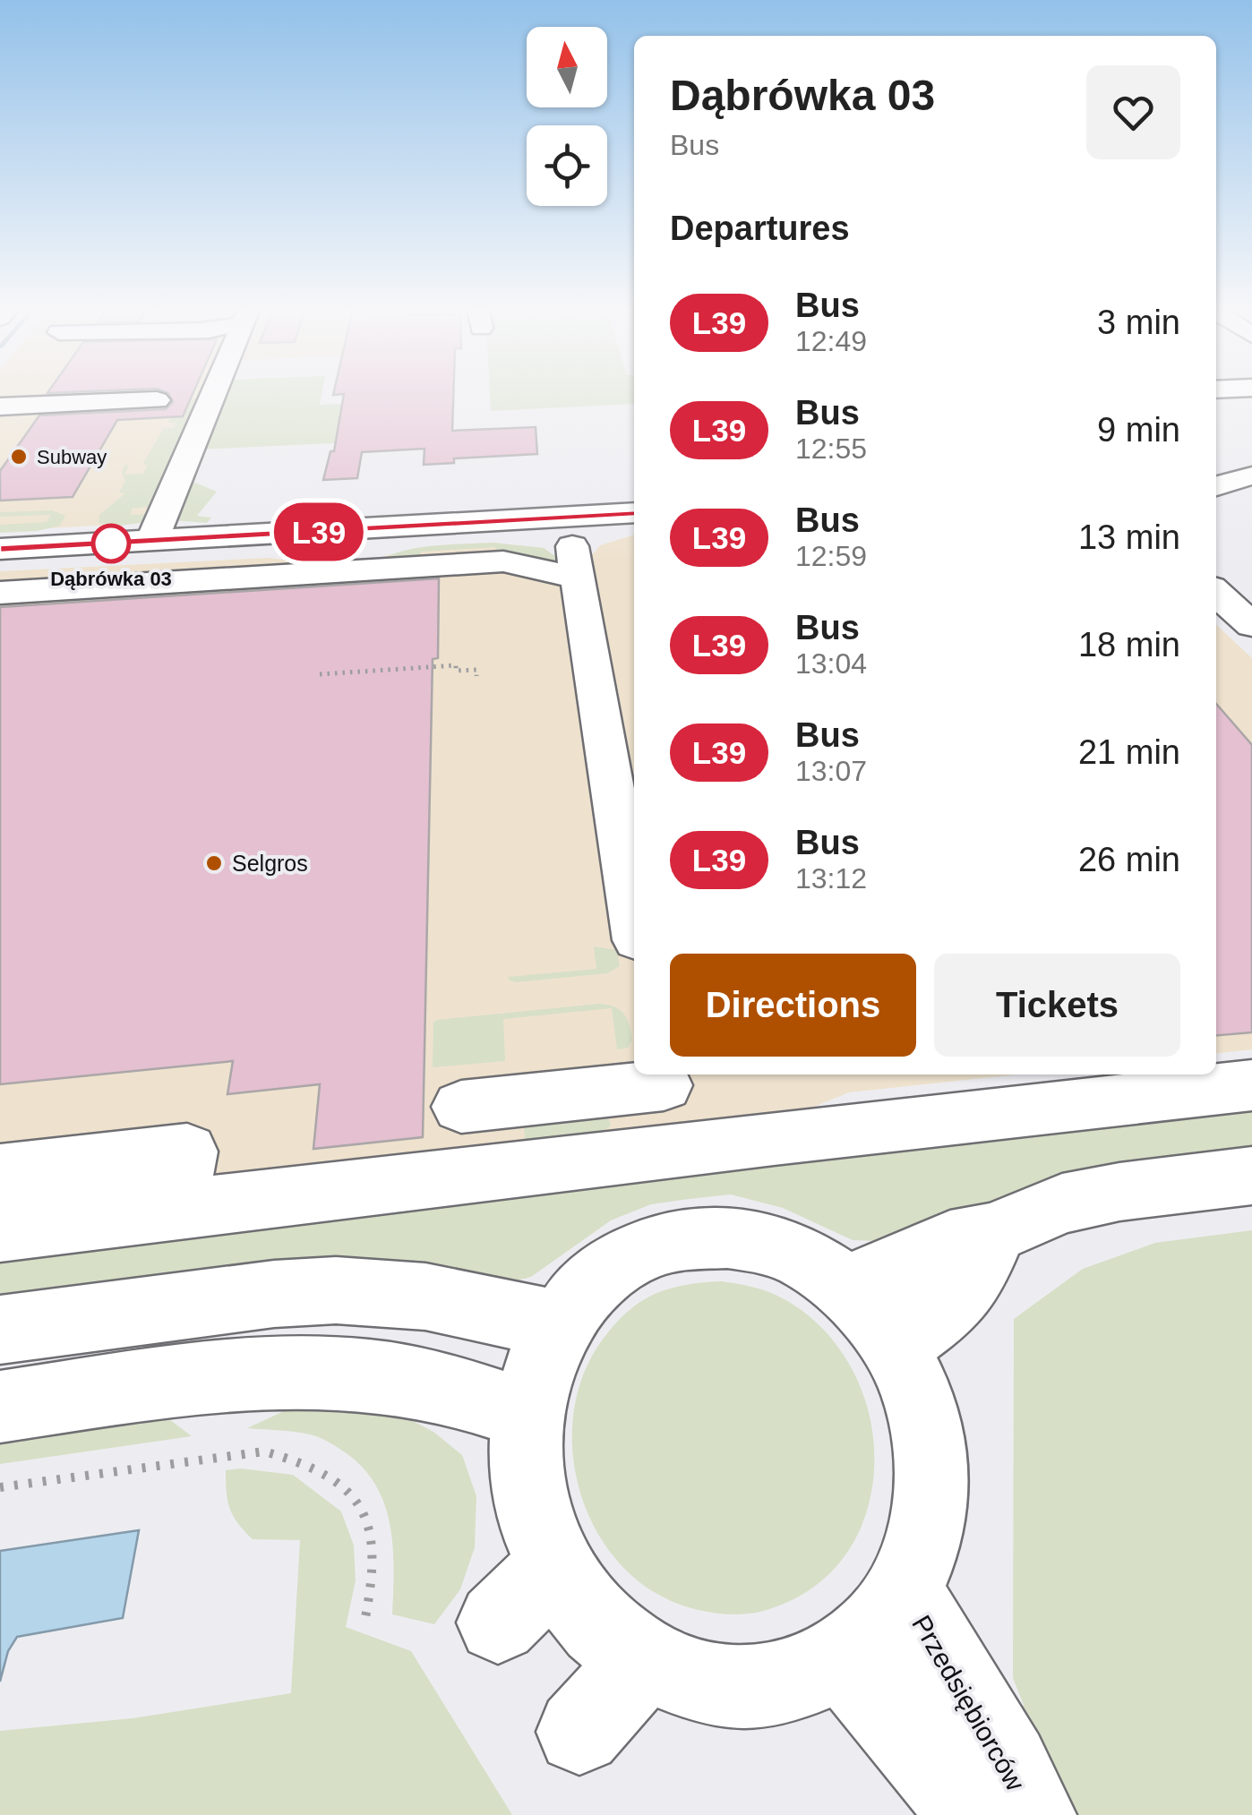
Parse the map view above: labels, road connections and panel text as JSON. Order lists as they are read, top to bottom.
{
  "streets": {
    "street": ["Przedsiębiorców"]
  },
  "places": ["Subway", "Dąbrówka 03", "Selgros"],
  "lines": ["bus line L39"],
  "north": "top",
  "page": {
    "on_map": "L39",
    "heading": [
      ["Dąbrówka 03", "Bus"],
      "Departures"
    ],
    "list": [
      {
        "mark": "L39",
        "name": "Bus",
        "note": "12:49",
        "value": "3 min"
      },
      {
        "mark": "L39",
        "name": "Bus",
        "note": "12:55",
        "value": "9 min"
      },
      {
        "mark": "L39",
        "name": "Bus",
        "note": "12:59",
        "value": "13 min"
      },
      {
        "mark": "L39",
        "name": "Bus",
        "note": "13:04",
        "value": "18 min"
      },
      {
        "mark": "L39",
        "name": "Bus",
        "note": "13:07",
        "value": "21 min"
      },
      {
        "mark": "L39",
        "name": "Bus",
        "note": "13:12",
        "value": "26 min"
      }
    ],
    "buttons": ["Directions", "Tickets"]
  }
}
